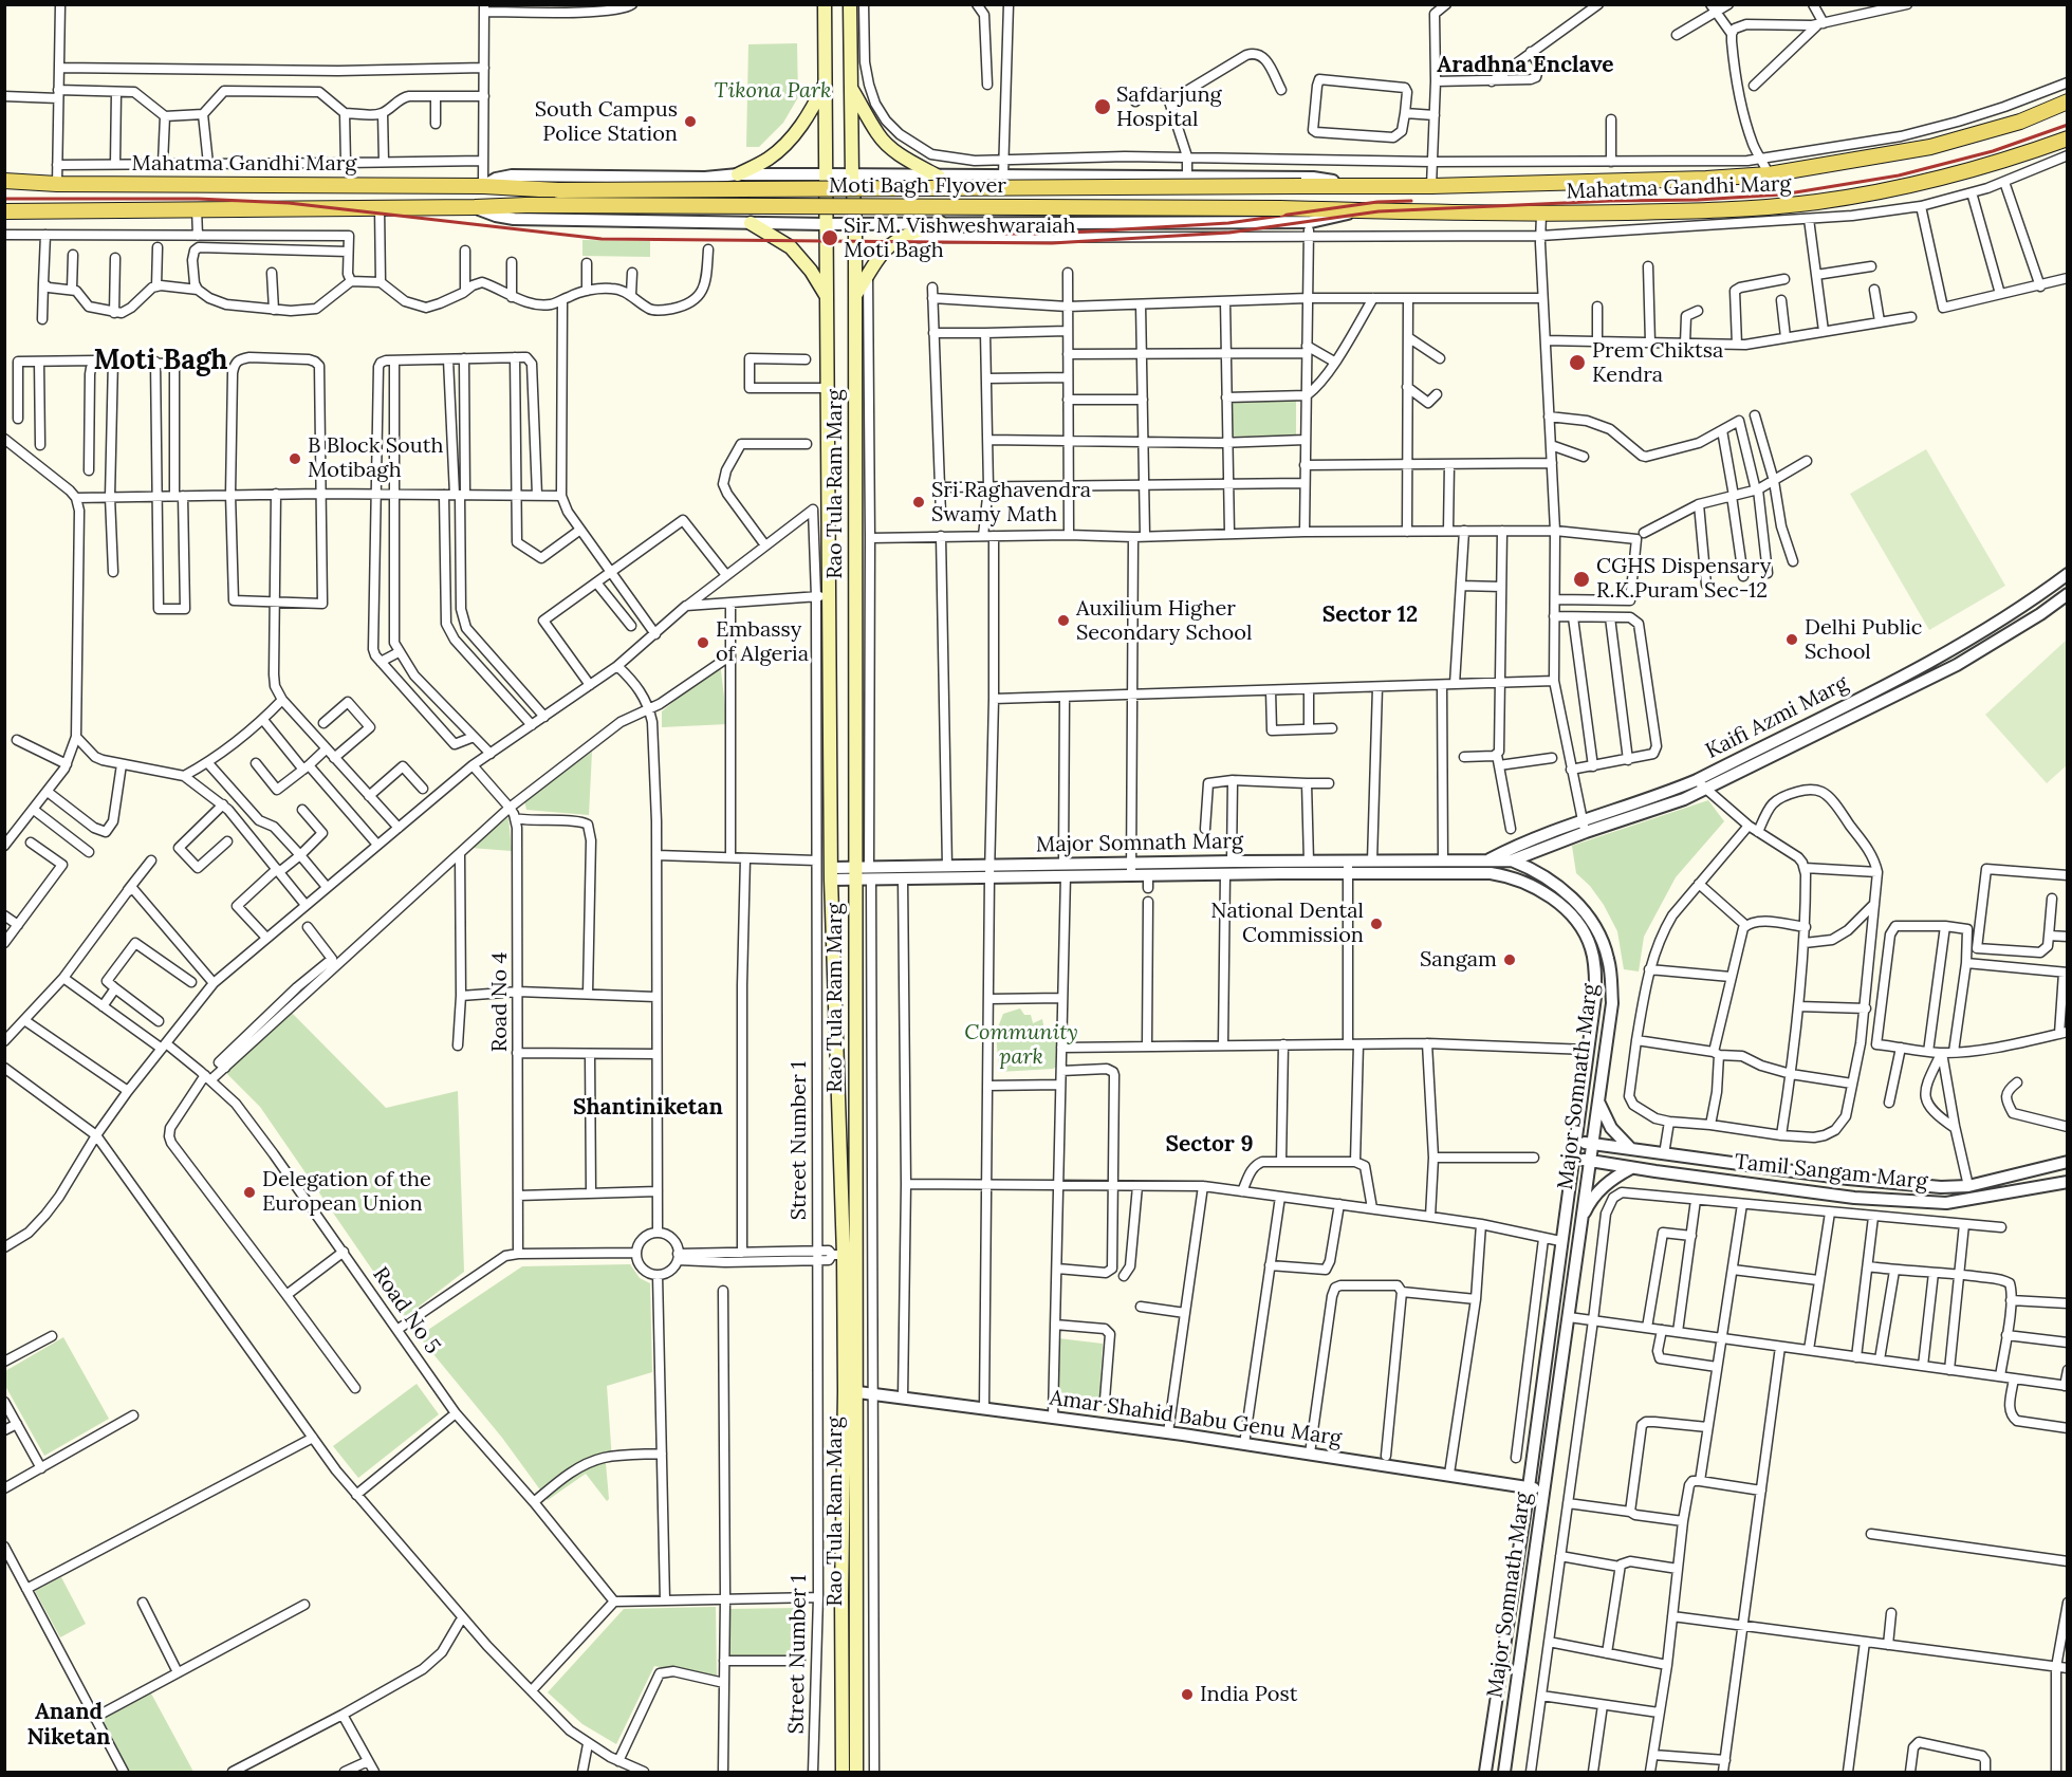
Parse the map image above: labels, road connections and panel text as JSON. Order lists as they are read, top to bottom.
{
  "streets": {
    "main road": ["Mahatma Gandhi Marg", "Moti Bagh Flyover", "Rao Tula Ram Marg"],
    "street": [
      "Kaifi Azmi Marg",
      "Major Somnath Marg",
      "Road No 4",
      "Street Number 1",
      "Tamil Sangam Marg",
      "Road No 5",
      "Amar Shahid Babu Genu Marg"
    ]
  },
  "crossings": [
    ["Mahatma Gandhi Marg", "Moti Bagh Flyover"],
    ["Rao Tula Ram Marg", "Major Somnath Marg"],
    ["Rao Tula Ram Marg", "Street Number 1"],
    ["Rao Tula Ram Marg", "Amar Shahid Babu Genu Marg"],
    ["Kaifi Azmi Marg", "Major Somnath Marg"],
    ["Major Somnath Marg", "Tamil Sangam Marg"],
    ["Major Somnath Marg", "Amar Shahid Babu Genu Marg"]
  ],
  "districts": [
    "Aradhna Enclave",
    "Moti Bagh",
    "Sector 12",
    "Shantiniketan",
    "Sector 9",
    "Anand Niketan"
  ],
  "parks": ["Tikona Park", "Community park"],
  "places": [
    "Safdarjung Hospital",
    "South Campus Police Station",
    "Sir M. Vishweshwaraiah Moti Bagh",
    "Prem Chiktsa Kendra",
    "B Block South Motibagh",
    "Sri Raghavendra Swamy Math",
    "CGHS Dispensary R.K.Puram Sec-12",
    "Auxilium Higher Secondary School",
    "Delhi Public School",
    "Embassy of Algeria",
    "National Dental Commission",
    "Sangam",
    "Delegation of the European Union",
    "India Post"
  ]
}
